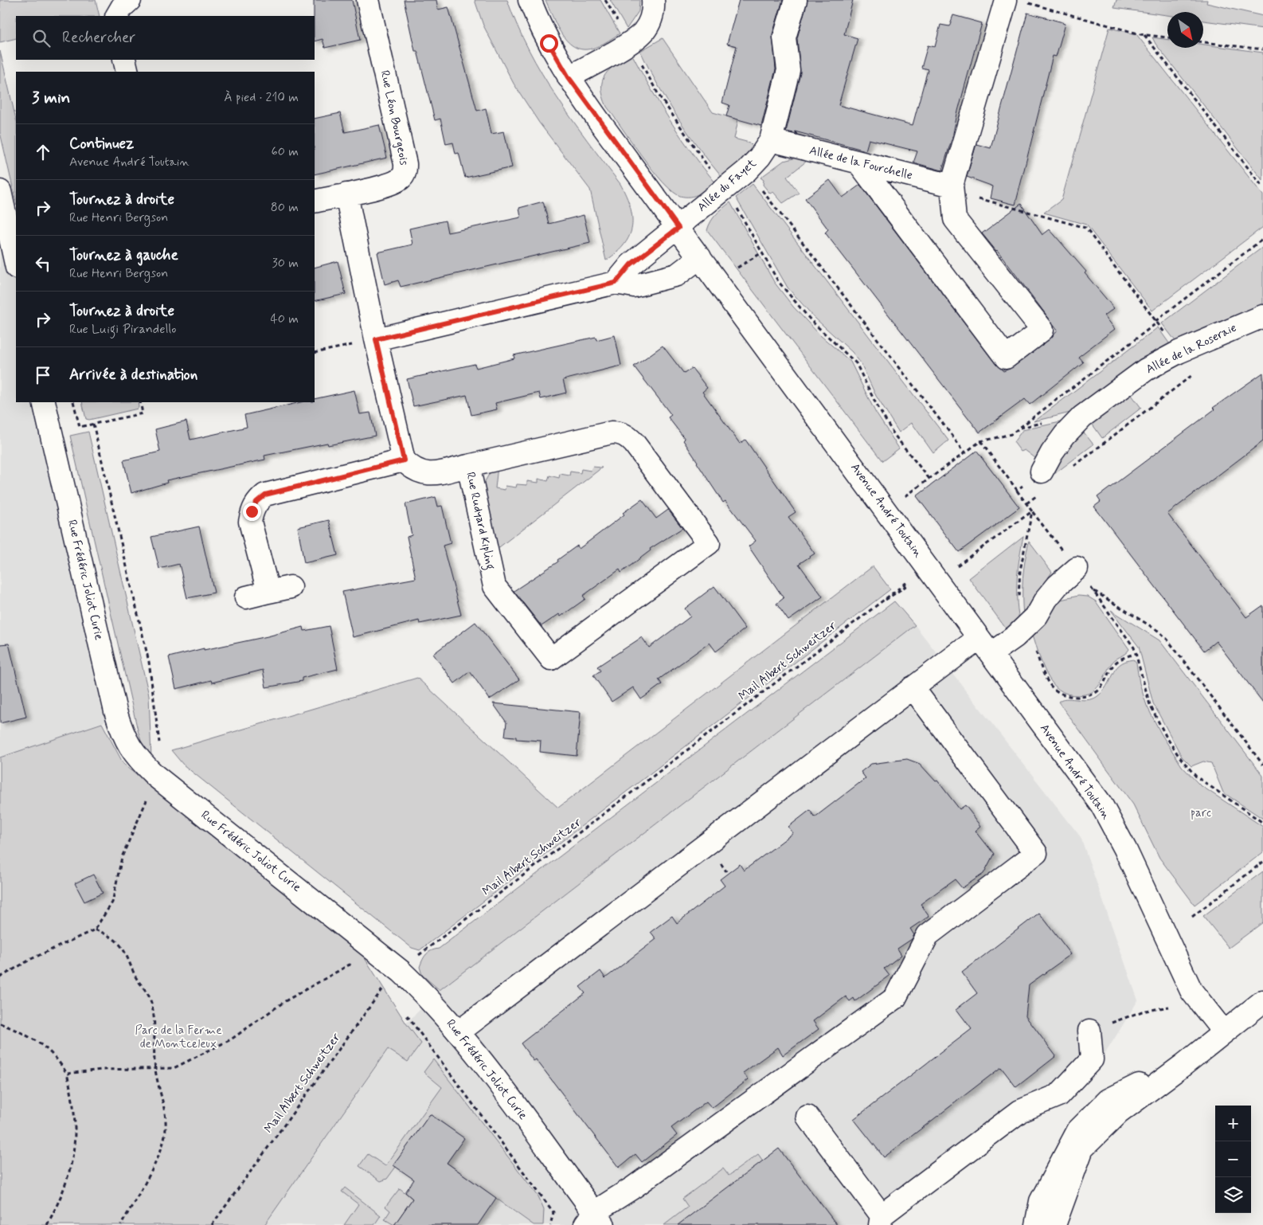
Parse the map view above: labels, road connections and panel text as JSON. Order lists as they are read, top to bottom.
{
  "streets": {
    "street": [
      "Rue Léon Bourgeois",
      "Allée de la Fourchelle",
      "Allée du Fayet",
      "Allée de la Roseraie",
      "Avenue André Toutain",
      "Rue Rudyard Kipling",
      "Rue Frédéric Joliot Curie"
    ],
    "path": ["Mail Albert Schweitzer"]
  },
  "crossings": [
    ["Allée de la Fourchelle", "Allée du Fayet"],
    ["Allée du Fayet", "Avenue André Toutain"],
    ["Avenue André Toutain", "Mail Albert Schweitzer"],
    ["Rue Frédéric Joliot Curie", "Mail Albert Schweitzer"]
  ],
  "parks": ["parc", "Parc de la Ferme de Montceleux"],
  "north": "bottom right",
  "page": {
    "search": "Rechercher",
    "heading": ["3 min", "À pied · 210 m"],
    "list": [
      ["Continuez", "Avenue André Toutain", "60 m"],
      ["Tournez à droite", "Rue Henri Bergson", "80 m"],
      ["Tournez à gauche", "Rue Henri Bergson", "30 m"],
      ["Tournez à droite", "Rue Luigi Pirandello", "40 m"],
      "Arrivée à destination"
    ],
    "map_buttons": ["+", "−"]
  }
}
